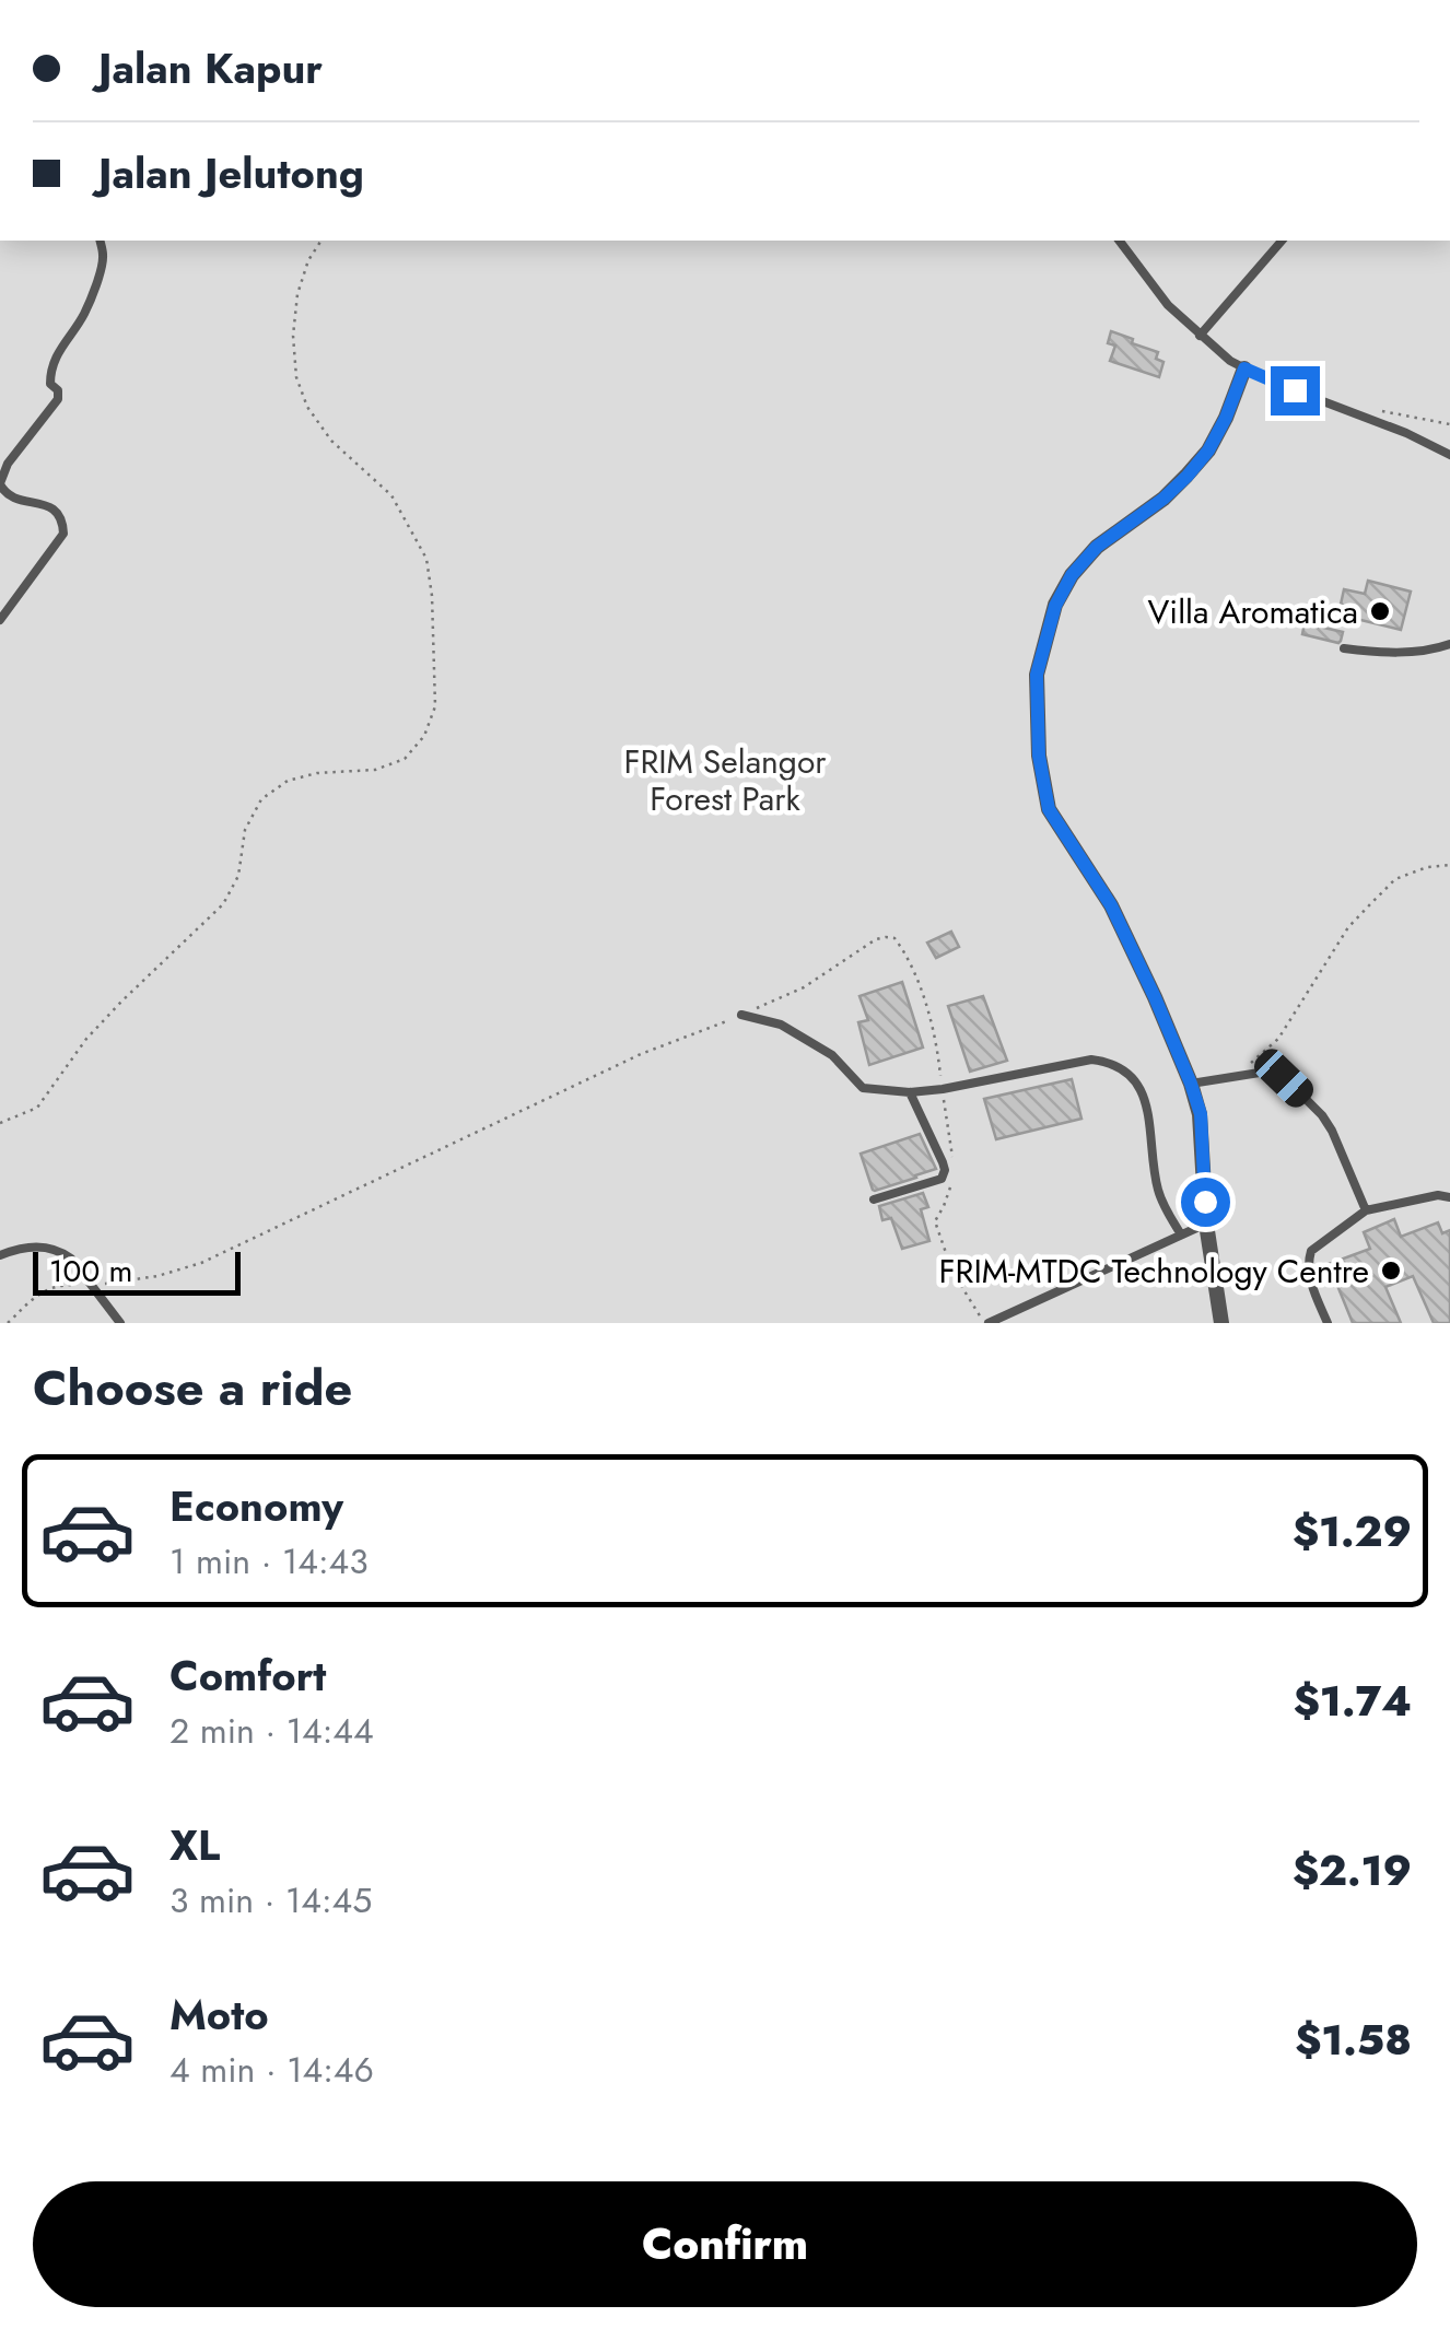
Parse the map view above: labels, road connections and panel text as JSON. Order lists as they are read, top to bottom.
{
  "parks": ["FRIM Selangor Forest Park"],
  "places": ["Villa Aromatica", "FRIM-MTDC Technology Centre"],
  "scale_bar": "100 m",
  "page": {
    "banner": ["Jalan Kapur", "Jalan Jelutong"],
    "scale": "100 m",
    "heading": "Choose a ride",
    "list": [
      {
        "name": "Economy",
        "note": "1 min · 14:43",
        "value": "$1.29"
      },
      {
        "name": "Comfort",
        "note": "2 min · 14:44",
        "value": "$1.74"
      },
      {
        "name": "XL",
        "note": "3 min · 14:45",
        "value": "$2.19"
      },
      {
        "name": "Moto",
        "note": "4 min · 14:46",
        "value": "$1.58"
      }
    ],
    "buttons": "Confirm"
  }
}
